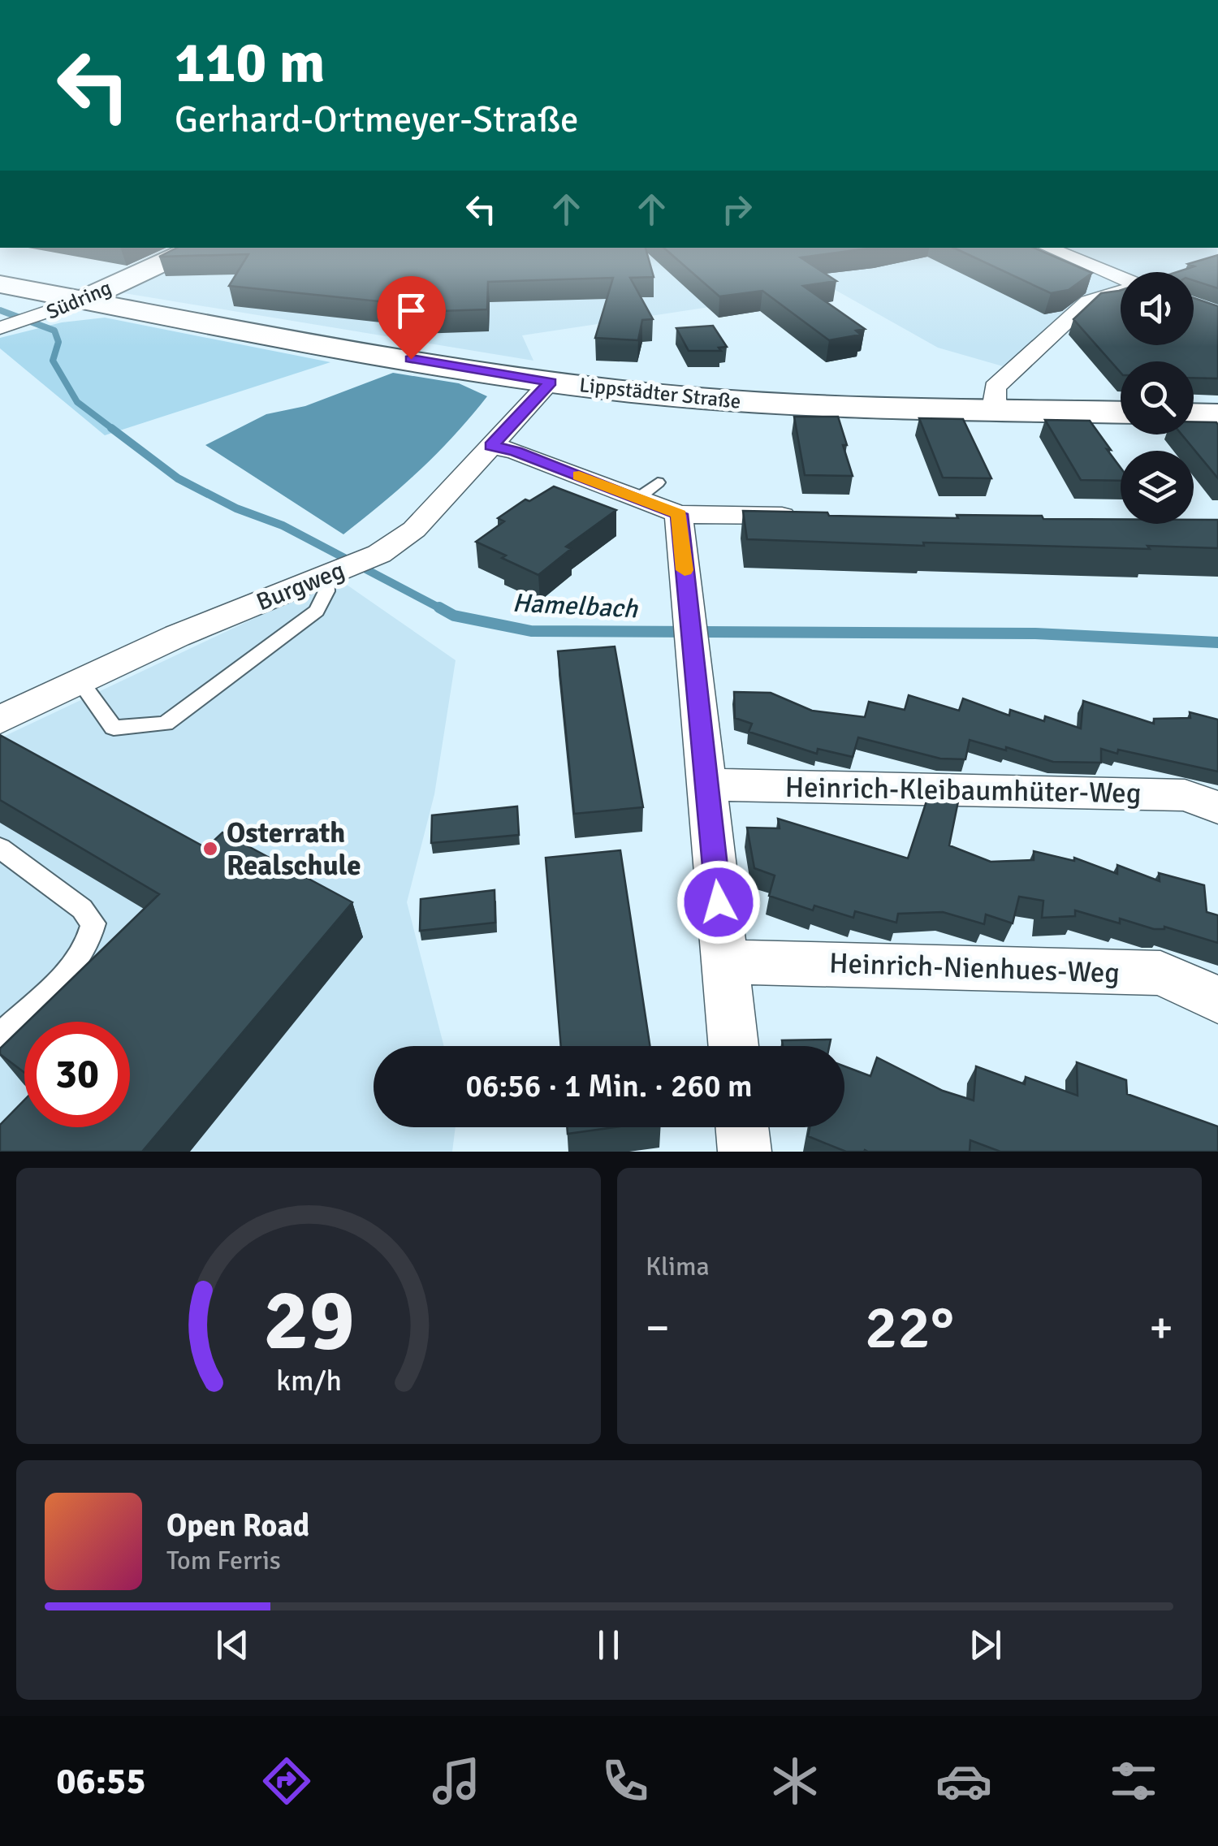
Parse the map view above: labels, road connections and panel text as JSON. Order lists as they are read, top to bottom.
{
  "streets": {
    "street": [
      "Südring",
      "Lippstädter Straße",
      "Burgweg",
      "Heinrich-Kleibaumhüter-Weg",
      "Heinrich-Nienhues-Weg"
    ]
  },
  "crossings": [
    ["Südring", "Lippstädter Straße"],
    ["Lippstädter Straße", "Burgweg"]
  ],
  "water": ["Hamelbach"],
  "places": ["Osterrath Realschule"],
  "page": {
    "turn": ["110 m", "Gerhard-Ortmeyer-Straße"],
    "limit": "30",
    "trip": "06:56 · 1 Min. · 260 m",
    "tile": "Klima",
    "heat": ["−", "22°", "+"],
    "song": ["Open Road", "Tom Ferris"],
    "tabs": "06:55",
    "gauge": ["29", "km/h"]
  }
}
